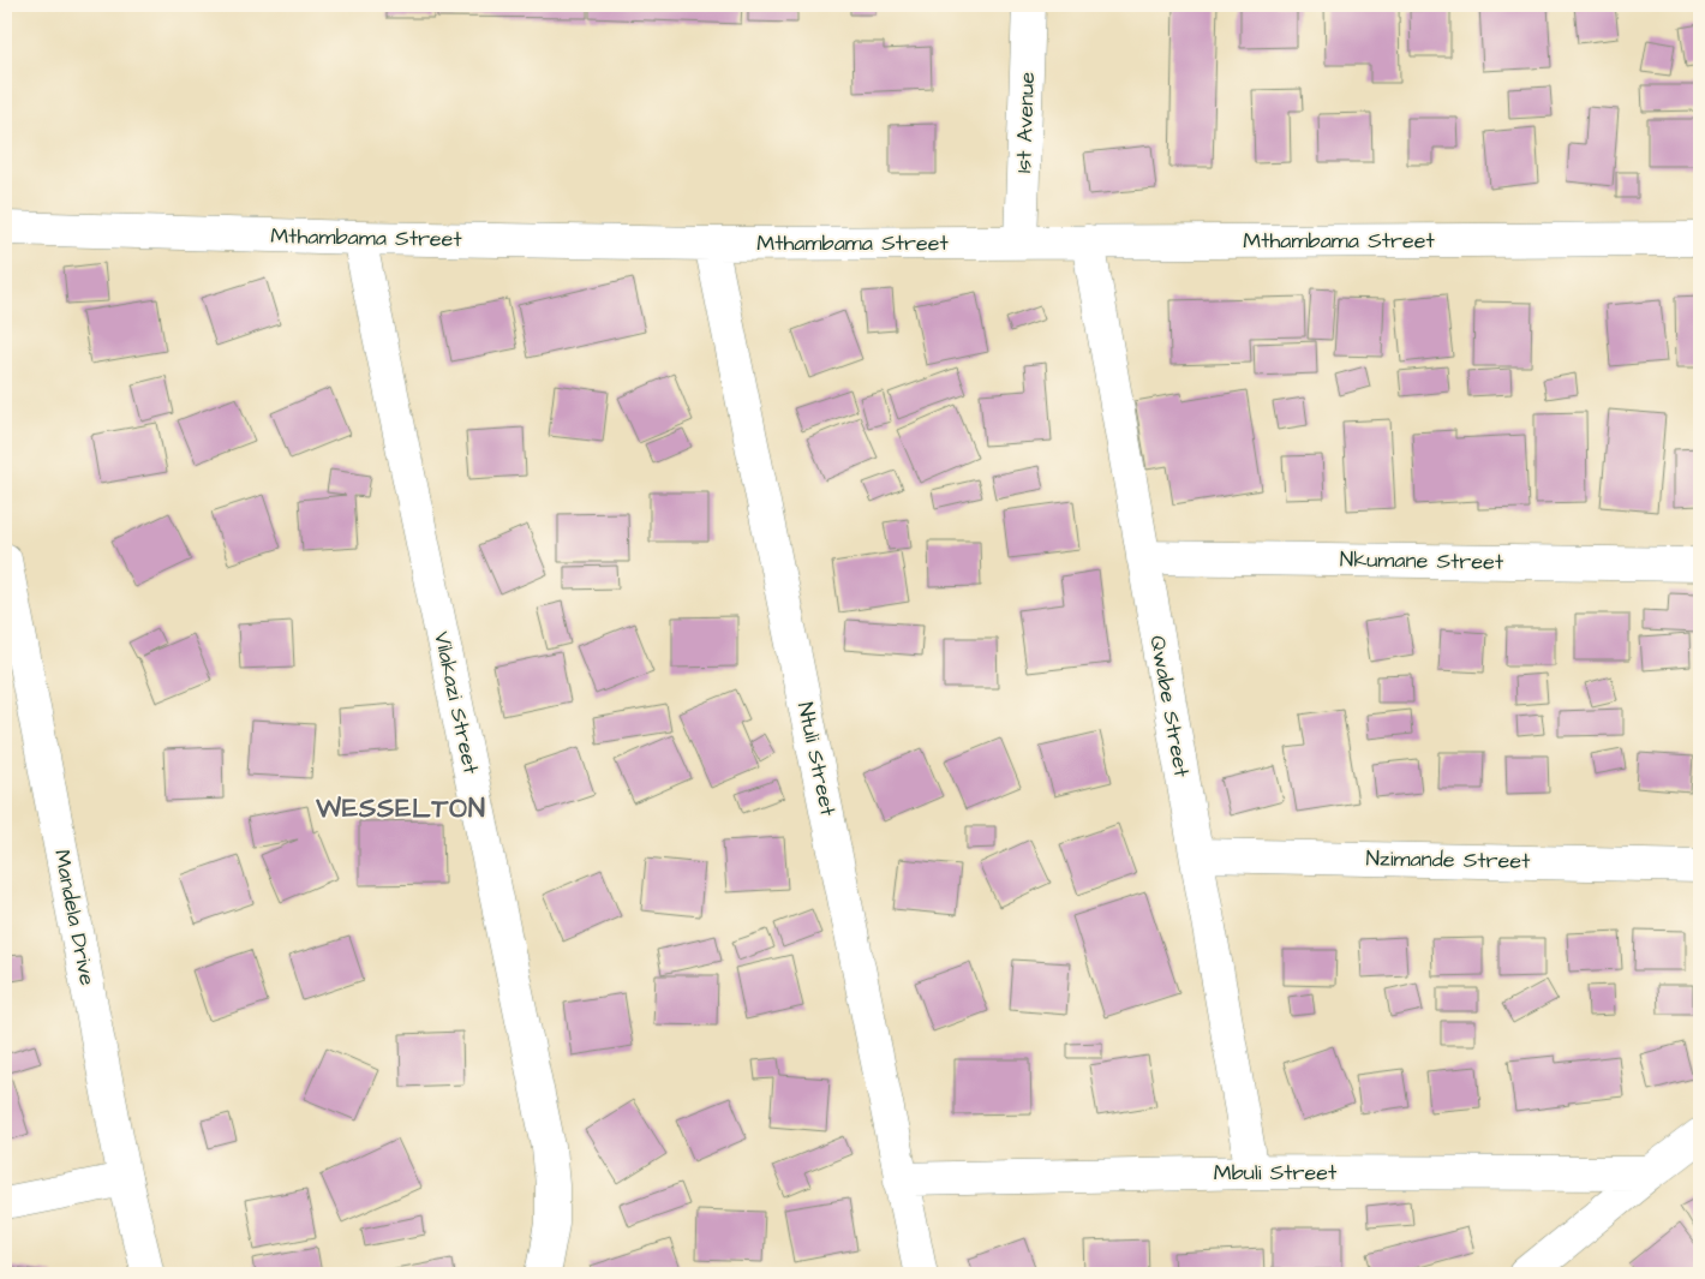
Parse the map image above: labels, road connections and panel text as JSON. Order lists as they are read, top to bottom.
{
  "streets": {
    "street": [
      "1st Avenue",
      "Mthambama Street",
      "Nkumane Street",
      "Vilakazi Street",
      "Qwabe Street",
      "Ntuli Street",
      "Nzimande Street",
      "Mandela Drive",
      "Mbuli Street"
    ]
  },
  "crossings": [
    ["1st Avenue", "Mthambama Street"],
    ["Mthambama Street", "Vilakazi Street"],
    ["Mthambama Street", "Qwabe Street"],
    ["Mthambama Street", "Ntuli Street"],
    ["Nkumane Street", "Qwabe Street"],
    ["Qwabe Street", "Nzimande Street"],
    ["Qwabe Street", "Mbuli Street"],
    ["Ntuli Street", "Mbuli Street"]
  ],
  "districts": ["WESSELTON"]
}
